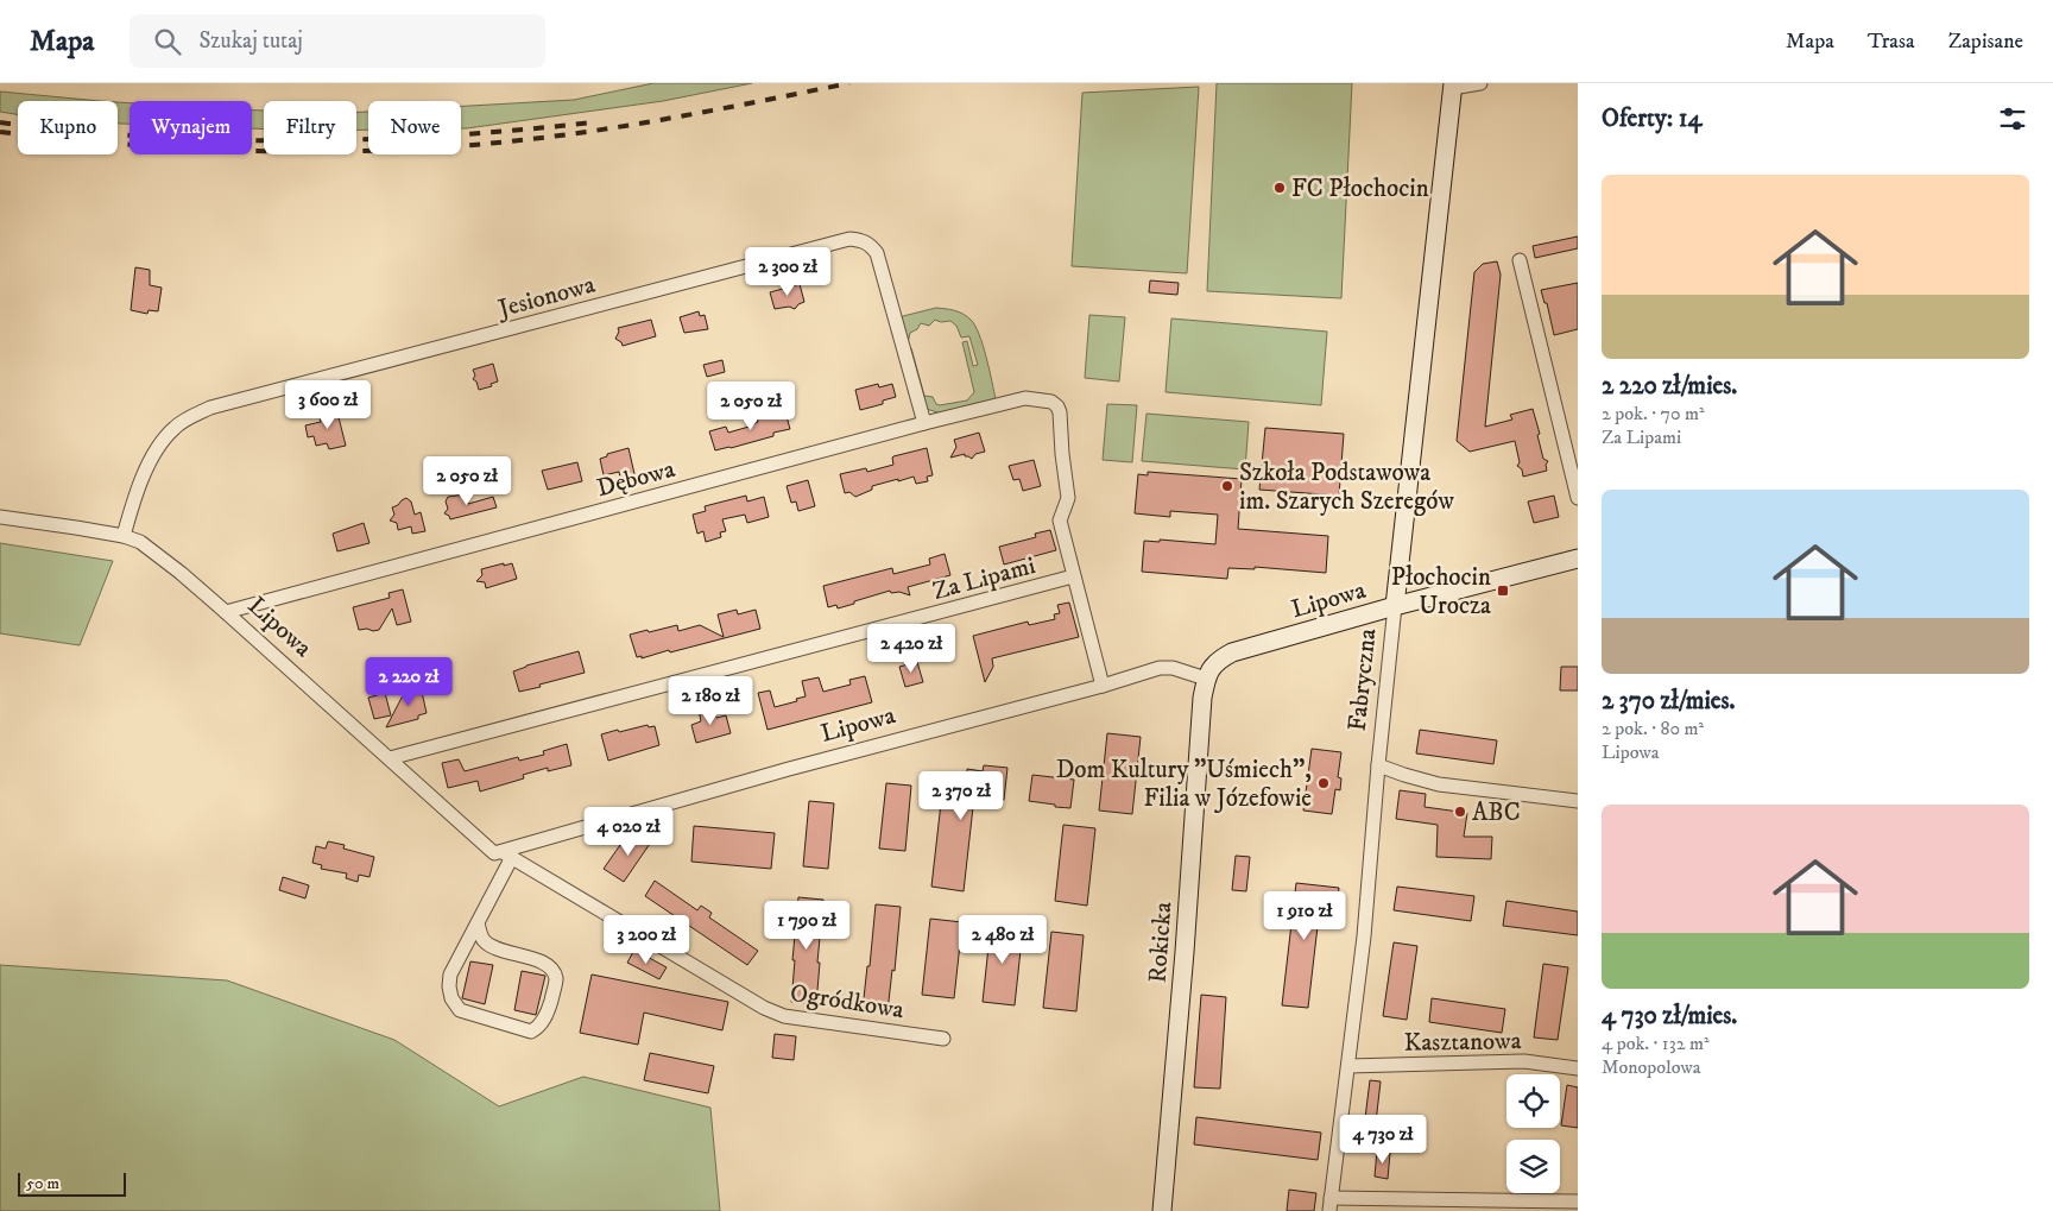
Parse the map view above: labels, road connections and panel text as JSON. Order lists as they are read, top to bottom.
{
  "streets": {
    "main road": ["Lipowa", "Fabryczna", "Rokicka"],
    "street": [
      "Jesionowa",
      "Dębowa",
      "Za Lipami",
      "Ogródkowa",
      "Kasztanowa"
    ]
  },
  "crossings": [
    ["Jesionowa", "Dębowa"],
    ["Jesionowa", "Lipowa"],
    ["Dębowa", "Za Lipami"],
    ["Dębowa", "Lipowa"],
    ["Za Lipami", "Lipowa"],
    ["Lipowa", "Fabryczna"],
    ["Lipowa", "Rokicka"],
    ["Lipowa", "Ogródkowa"],
    ["Fabryczna", "Kasztanowa"]
  ],
  "places": {
    "other": [
      "FC Płochocin",
      "Szkoła Podstawowa im. Szarych Szeregów",
      "Dom Kultury \"Uśmiech\", Filia w Józefowie",
      "ABC"
    ],
    "transit": ["Płochocin Urocza"]
  },
  "scale_bar": "50 m",
  "page": {
    "header": "Mapa",
    "search": "Szukaj tutaj",
    "nav": ["Mapa", "Trasa", "Zapisane"],
    "heading": "Oferty: 14",
    "chip": [
      "Kupno",
      "Wynajem",
      "Filtry",
      "Nowe"
    ],
    "list": [
      {
        "name": "2 220 zł/mies.",
        "note": "2 pok. · 70 m² · Za Lipami"
      },
      {
        "name": "2 370 zł/mies.",
        "note": "2 pok. · 80 m² · Lipowa"
      },
      {
        "name": "4 730 zł/mies.",
        "note": "4 pok. · 132 m² · Monopolowa"
      }
    ],
    "price": [
      "2 300 zł",
      "3 600 zł",
      "2 050 zł",
      "2 050 zł",
      "2 420 zł",
      "2 220 zł",
      "2 180 zł",
      "2 370 zł",
      "4 020 zł",
      "1 910 zł",
      "1 790 zł",
      "3 200 zł",
      "2 480 zł",
      "4 730 zł"
    ],
    "scale": "50 m"
  }
}
